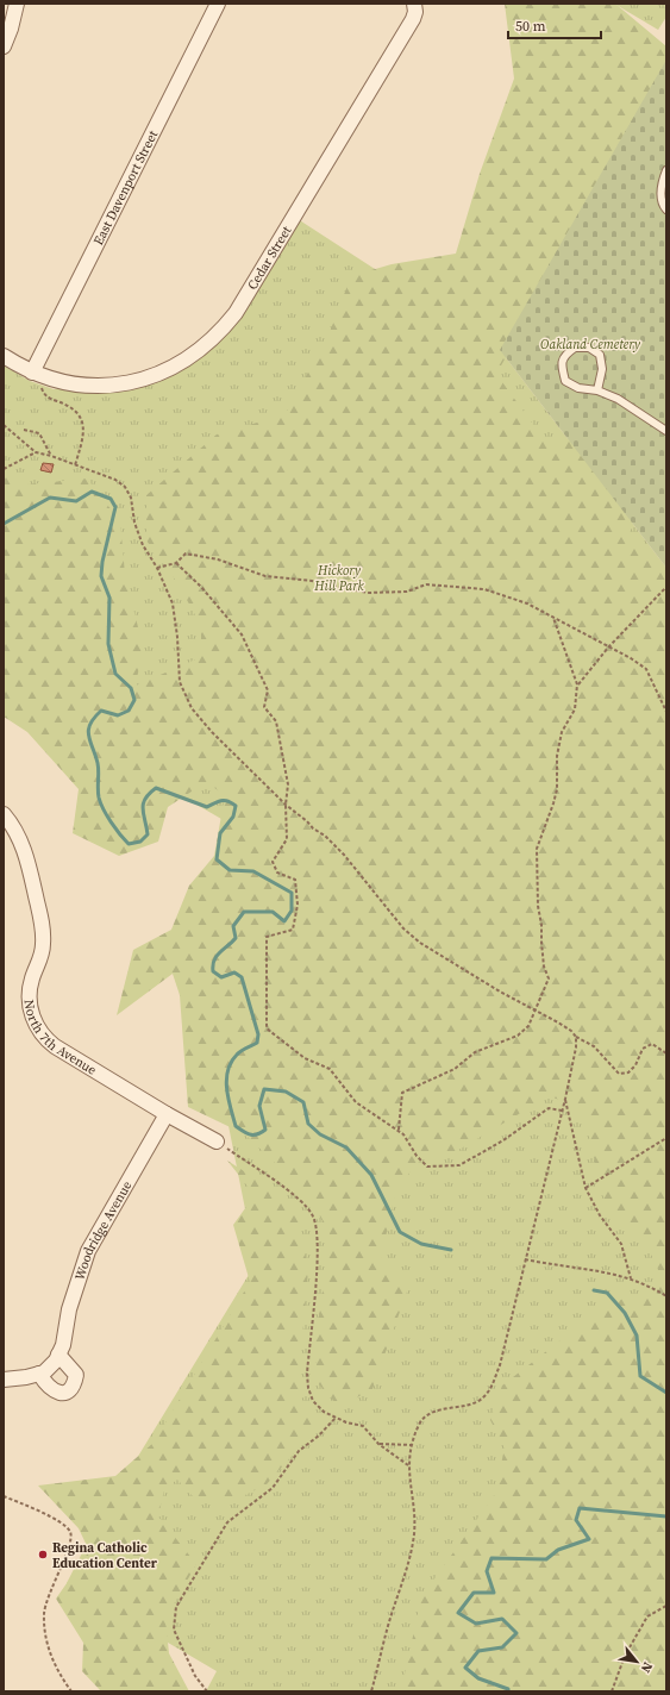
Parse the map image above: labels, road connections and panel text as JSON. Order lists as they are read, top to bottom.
{
  "streets": {
    "street": [
      "East Davenport Street",
      "Cedar Street",
      "North 7th Avenue",
      "Woodridge Avenue"
    ]
  },
  "crossings": [
    ["East Davenport Street", "Cedar Street"],
    ["North 7th Avenue", "Woodridge Avenue"]
  ],
  "parks": ["Oakland Cemetery", "Hickory Hill Park"],
  "places": ["Regina Catholic Education Center"],
  "scale_bar": "50 m",
  "north": "bottom right"
}
